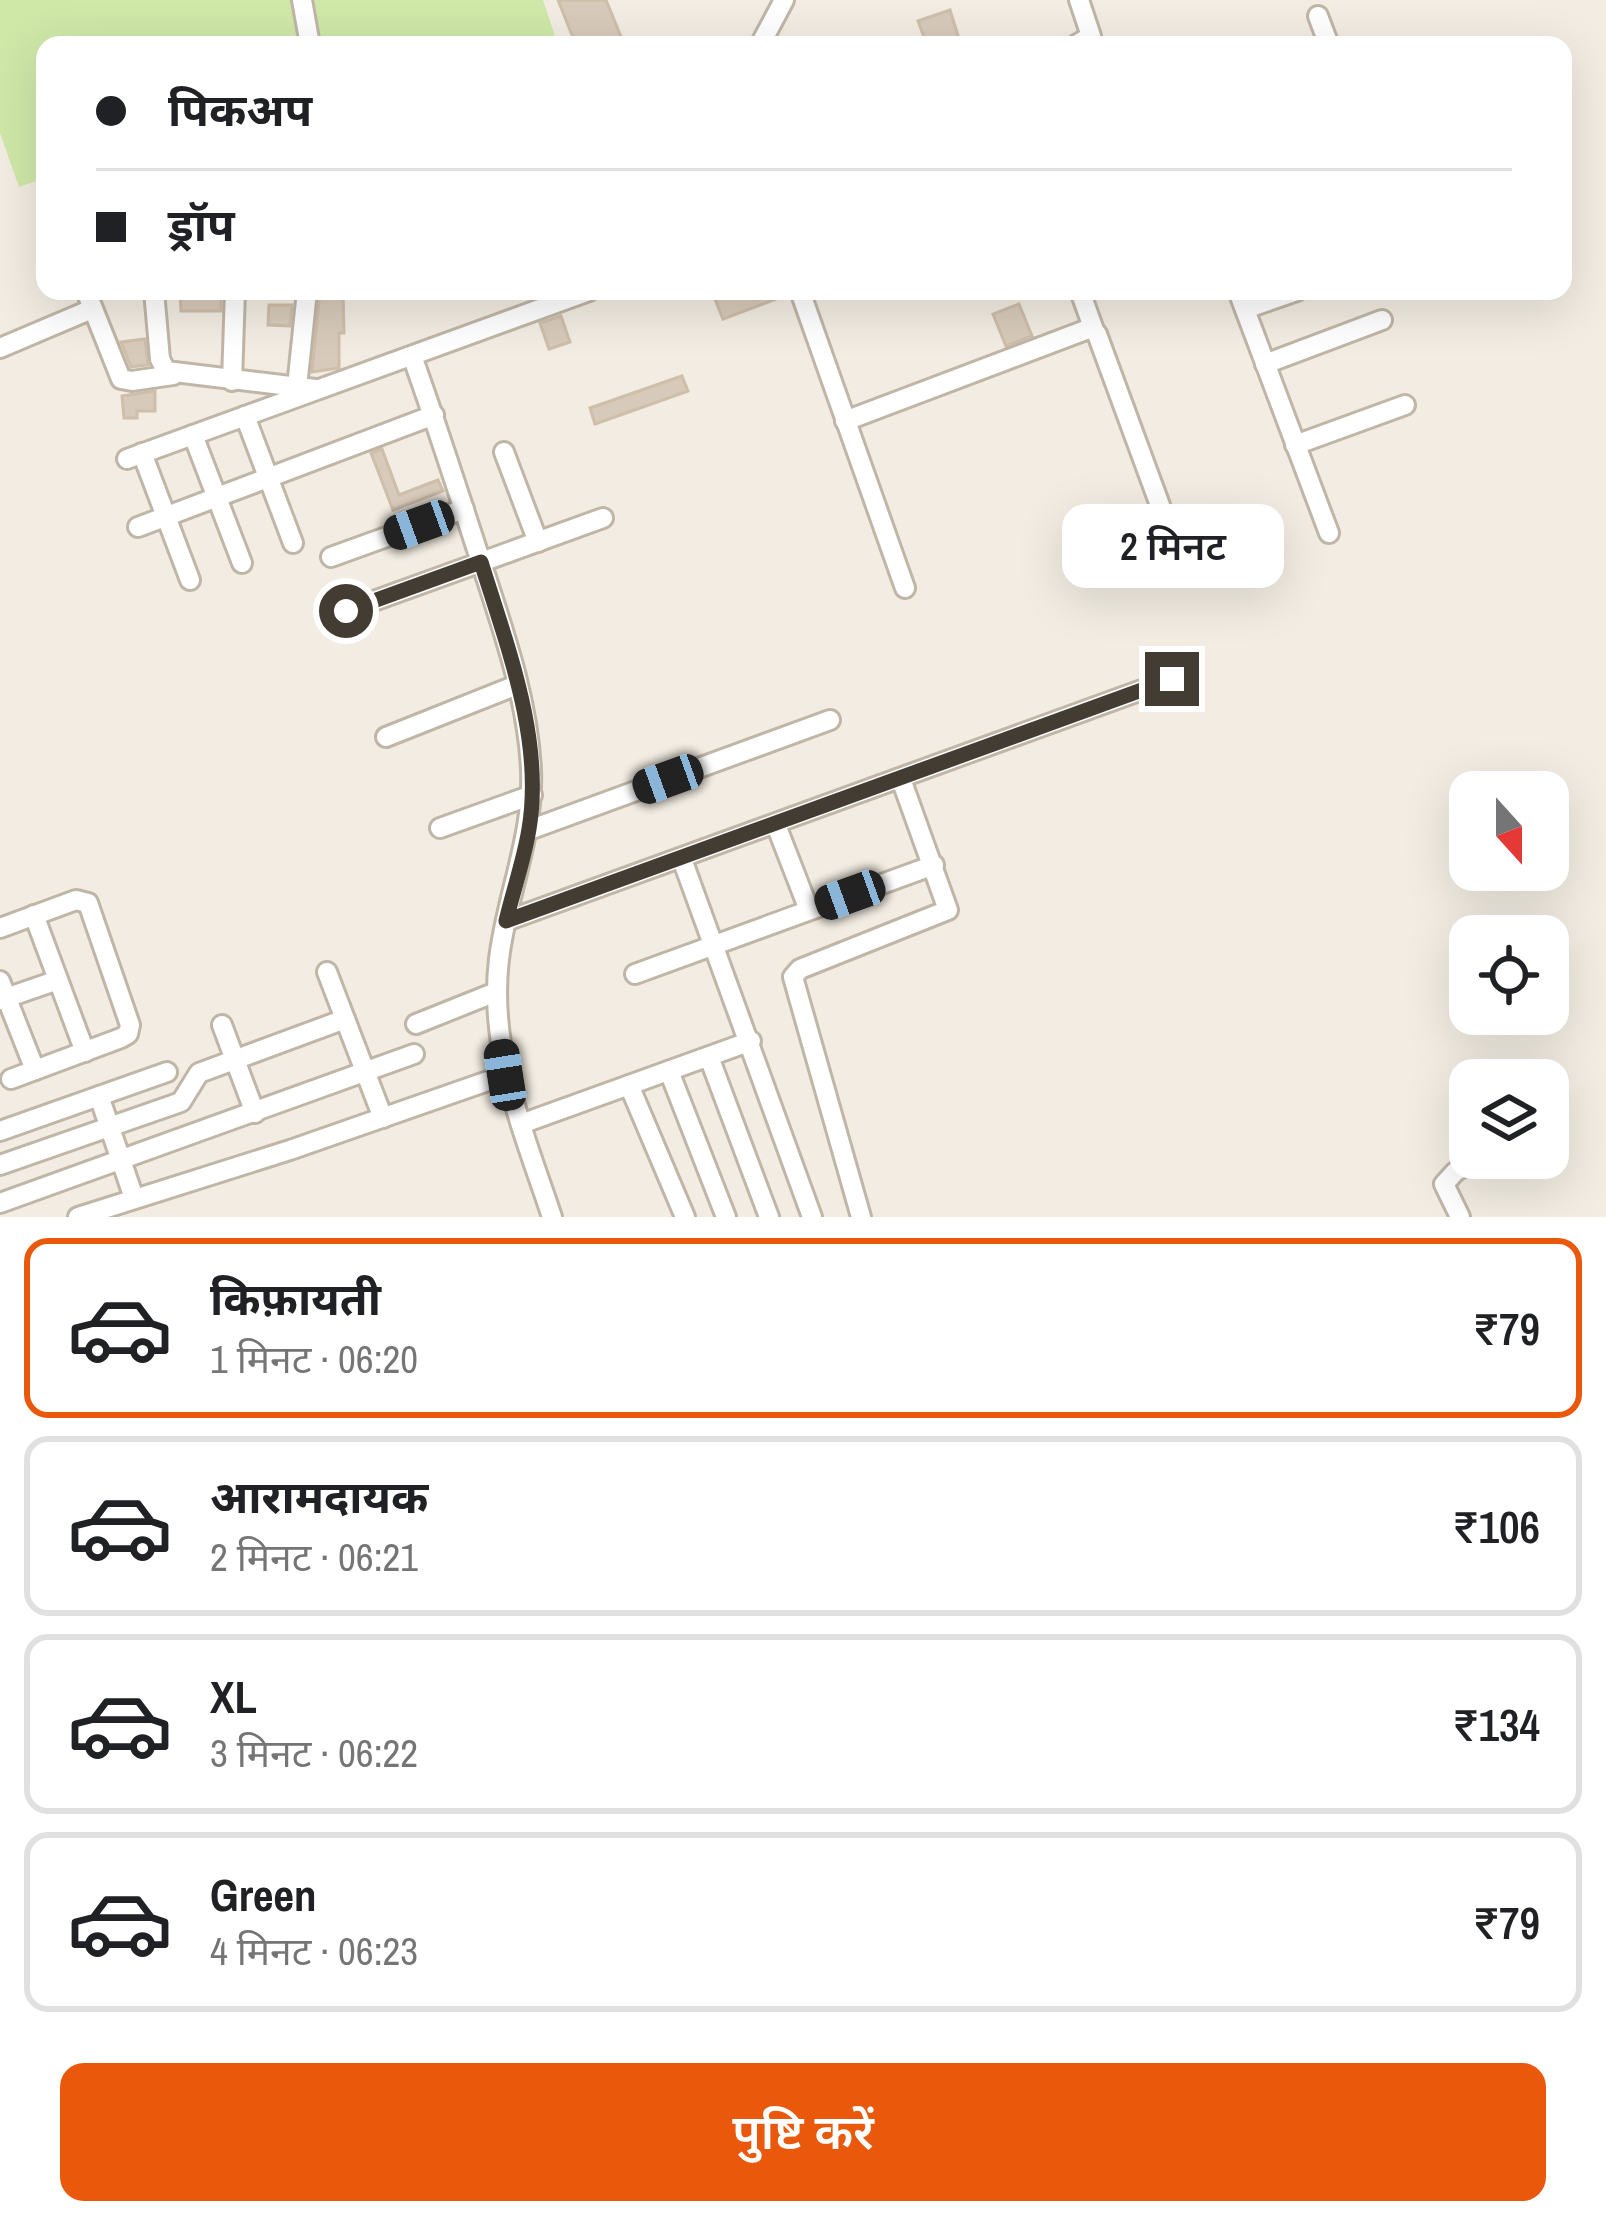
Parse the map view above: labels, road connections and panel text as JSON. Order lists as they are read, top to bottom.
{
  "north": "bottom",
  "page": {
    "banner": ["पिकअप", "ड्रॉप"],
    "bubble": "2 मिनट",
    "list": [
      {
        "name": "किफ़ायती",
        "note": "1 मिनट · 06:20",
        "value": "₹79"
      },
      {
        "name": "आरामदायक",
        "note": "2 मिनट · 06:21",
        "value": "₹106"
      },
      {
        "name": "XL",
        "note": "3 मिनट · 06:22",
        "value": "₹134"
      },
      {
        "name": "Green",
        "note": "4 मिनट · 06:23",
        "value": "₹79"
      }
    ],
    "buttons": "पुष्टि करें"
  }
}
